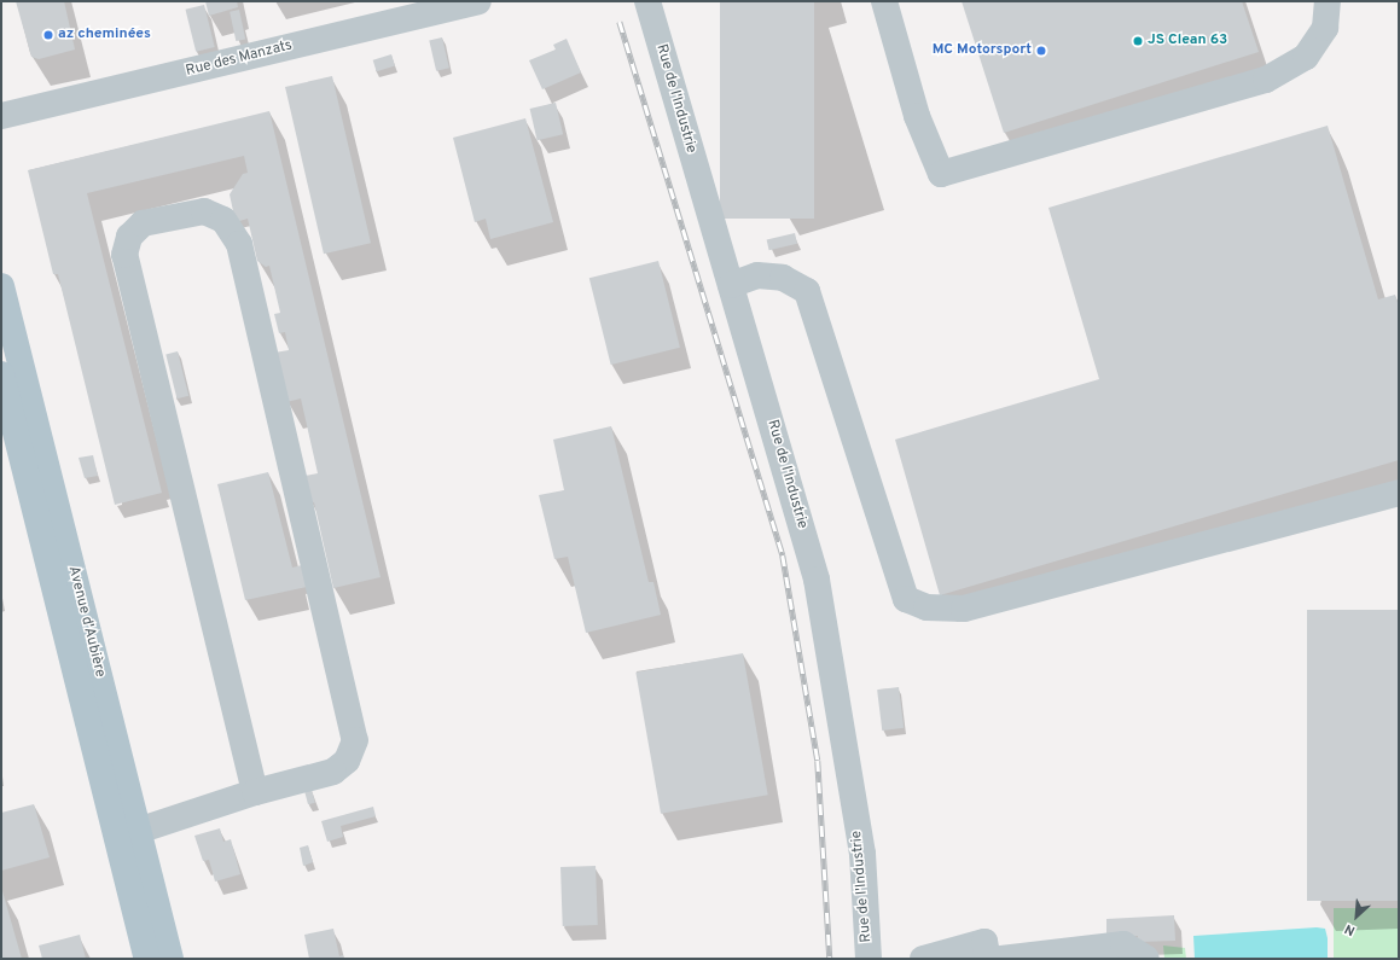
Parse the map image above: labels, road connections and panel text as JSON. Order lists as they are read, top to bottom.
{
  "streets": {
    "main road": ["Avenue d'Aubière"],
    "street": ["Rue des Manzats", "Rue de l'Industrie"]
  },
  "places": ["az cheminées", "JS Clean 63", "MC Motorsport"],
  "north": "bottom left"
}
